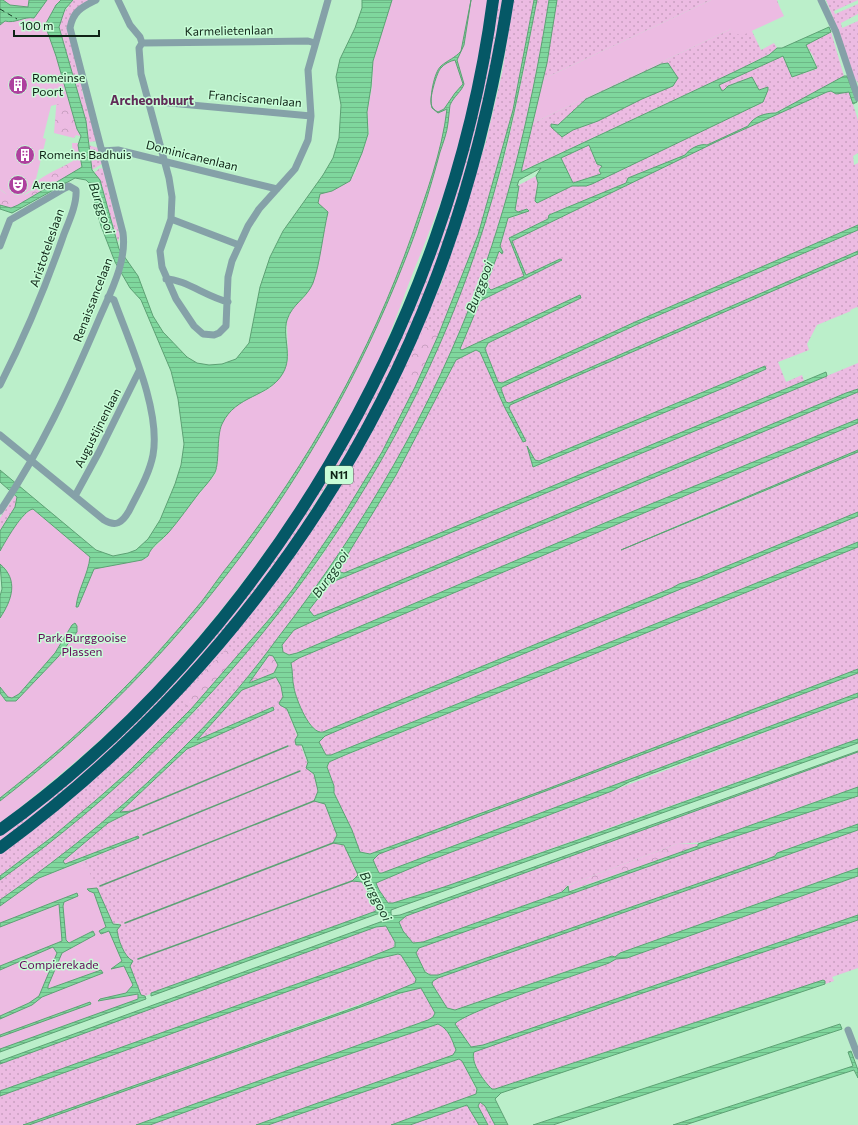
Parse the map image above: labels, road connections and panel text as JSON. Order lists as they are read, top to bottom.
{
  "streets": {
    "highway": ["N11"],
    "street": [
      "Karmelietenlaan",
      "Franciscanenlaan",
      "Dominicanenlaan",
      "Aristoteleslaan",
      "Renaissancelaan",
      "Augustijnenlaan"
    ]
  },
  "crossings": [
    ["Dominicanenlaan", "Renaissancelaan"]
  ],
  "districts": ["Archeonbuurt"],
  "water": ["Burggooi"],
  "parks": ["Park Burggooise Plassen", "Compierekade"],
  "places": {
    "building": ["Romeinse Poort", "Romeins Badhuis"],
    "theatre": ["Arena"]
  },
  "scale_bar": "100 m"
}
